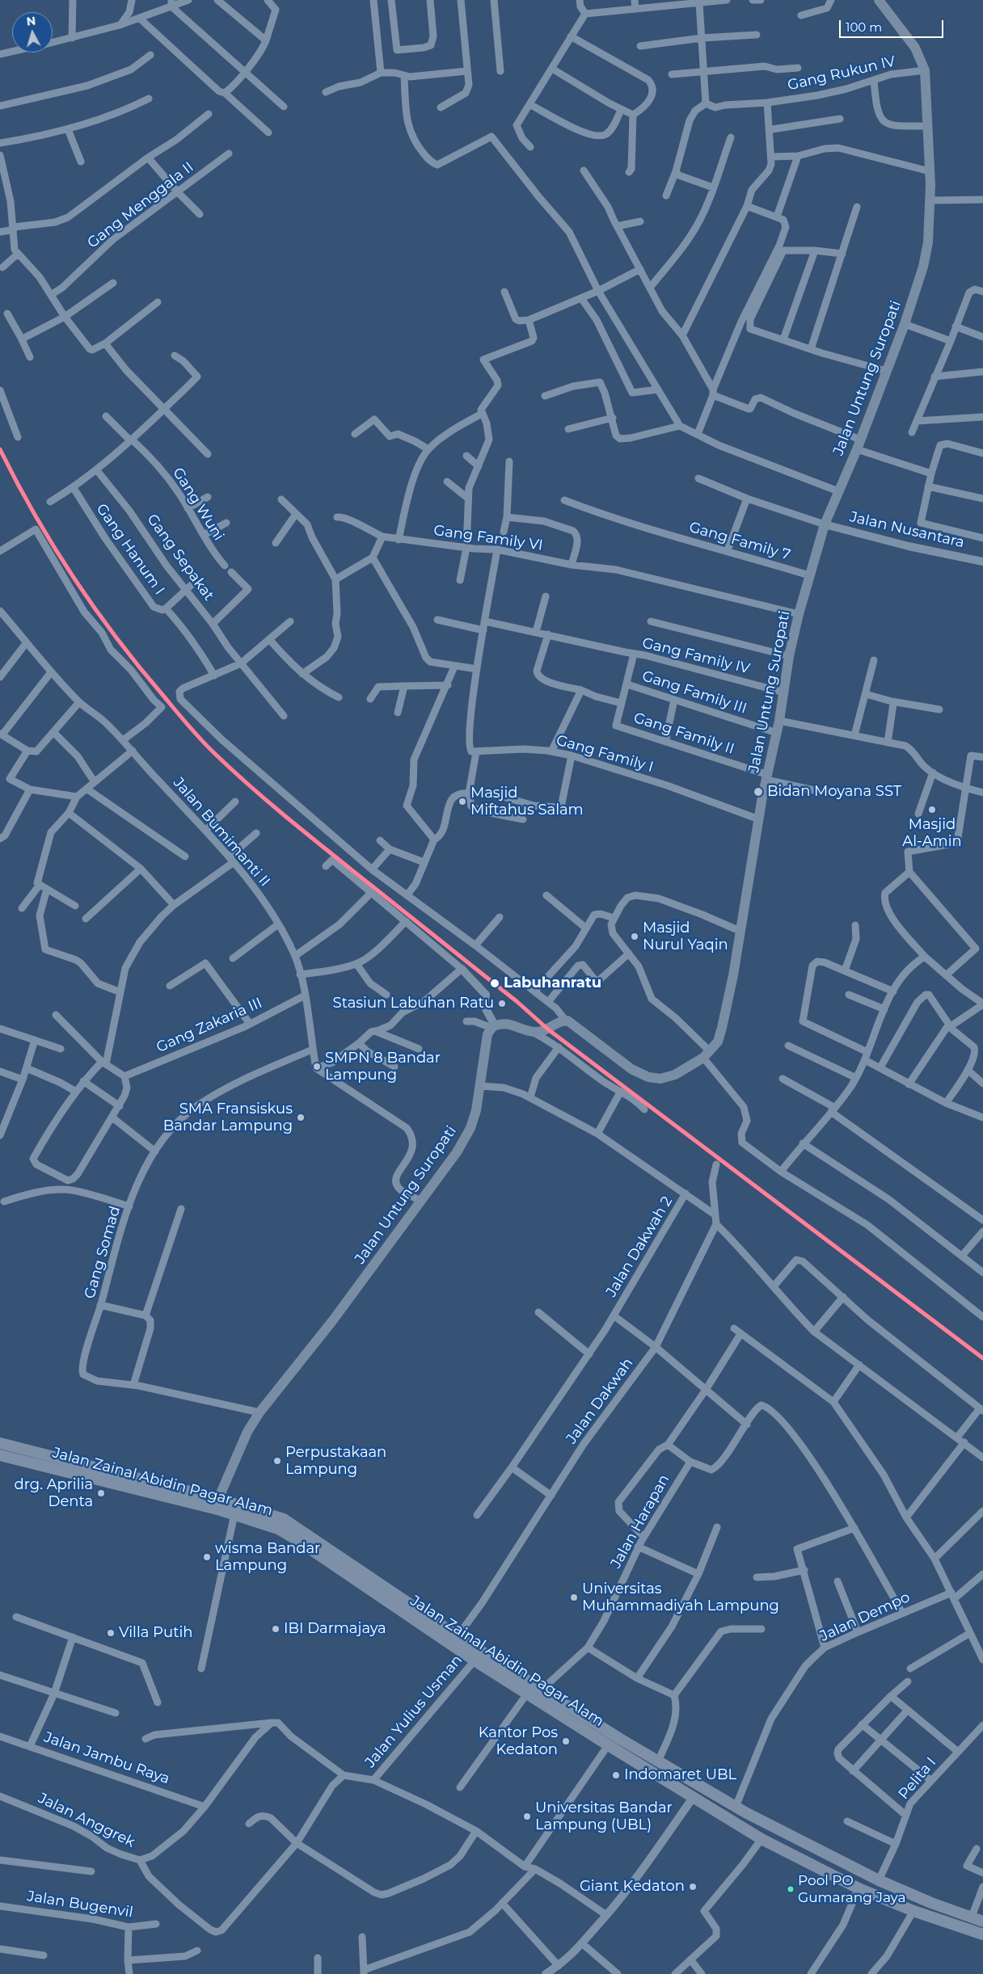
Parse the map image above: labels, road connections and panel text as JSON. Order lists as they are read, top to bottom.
{
  "streets": {
    "highway": ["Jalan Zainal Abidin Pagar Alam"],
    "main road": ["Jalan Untung Suropati"],
    "street": [
      "Gang Rukun IV",
      "Gang Menggala II",
      "Gang Wuni",
      "Jalan Nusantara",
      "Gang Family VI",
      "Gang Family 7",
      "Gang Hanum I",
      "Gang Sepakat",
      "Gang Family IV",
      "Gang Family III",
      "Gang Family II",
      "Gang Family I",
      "Jalan Bumimanti II",
      "Gang Zakaria III",
      "Jalan Dakwah 2",
      "Gang Somad",
      "Jalan Dakwah",
      "Jalan Harapan",
      "Jalan Dempo",
      "Jalan Yulius Usman",
      "Jalan Jambu Raya",
      "Pelita I",
      "Jalan Anggrek",
      "Jalan Bugenvil"
    ]
  },
  "crossings": [
    ["Gang Rukun IV", "Jalan Untung Suropati"],
    ["Jalan Untung Suropati", "Jalan Nusantara"],
    ["Jalan Untung Suropati", "Gang Family VI"],
    ["Jalan Untung Suropati", "Gang Family 7"],
    ["Jalan Untung Suropati", "Gang Family IV"],
    ["Jalan Untung Suropati", "Gang Family III"],
    ["Jalan Untung Suropati", "Gang Family II"],
    ["Jalan Untung Suropati", "Gang Family I"],
    ["Jalan Untung Suropati", "Jalan Dakwah 2"],
    ["Jalan Untung Suropati", "Gang Somad"],
    ["Jalan Untung Suropati", "Jalan Zainal Abidin Pagar Alam"],
    ["Jalan Bumimanti II", "Gang Zakaria III"],
    ["Jalan Bumimanti II", "Gang Somad"],
    ["Jalan Dakwah", "Jalan Zainal Abidin Pagar Alam"],
    ["Jalan Zainal Abidin Pagar Alam", "Jalan Harapan"],
    ["Jalan Zainal Abidin Pagar Alam", "Jalan Dempo"],
    ["Jalan Zainal Abidin Pagar Alam", "Jalan Yulius Usman"],
    ["Jalan Zainal Abidin Pagar Alam", "Pelita I"]
  ],
  "places": [
    "Bidan Moyana SST",
    "Masjid Miftahus Salam",
    "Masjid Al-Amin",
    "Masjid Nurul Yaqin",
    "Labuhanratu",
    "Stasiun Labuhan Ratu",
    "SMPN 8 Bandar Lampung",
    "SMA Fransiskus Bandar Lampung",
    "Perpustakaan Lampung",
    "drg. Aprilia Denta",
    "wisma Bandar Lampung",
    "Universitas Muhammadiyah Lampung",
    "IBI Darmajaya",
    "Villa Putih",
    "Kantor Pos Kedaton",
    "Indomaret UBL",
    "Universitas Bandar Lampung (UBL)",
    "Giant Kedaton",
    "Pool PO Gumarang Jaya"
  ],
  "scale_bar": "100 m",
  "north": "top"
}
